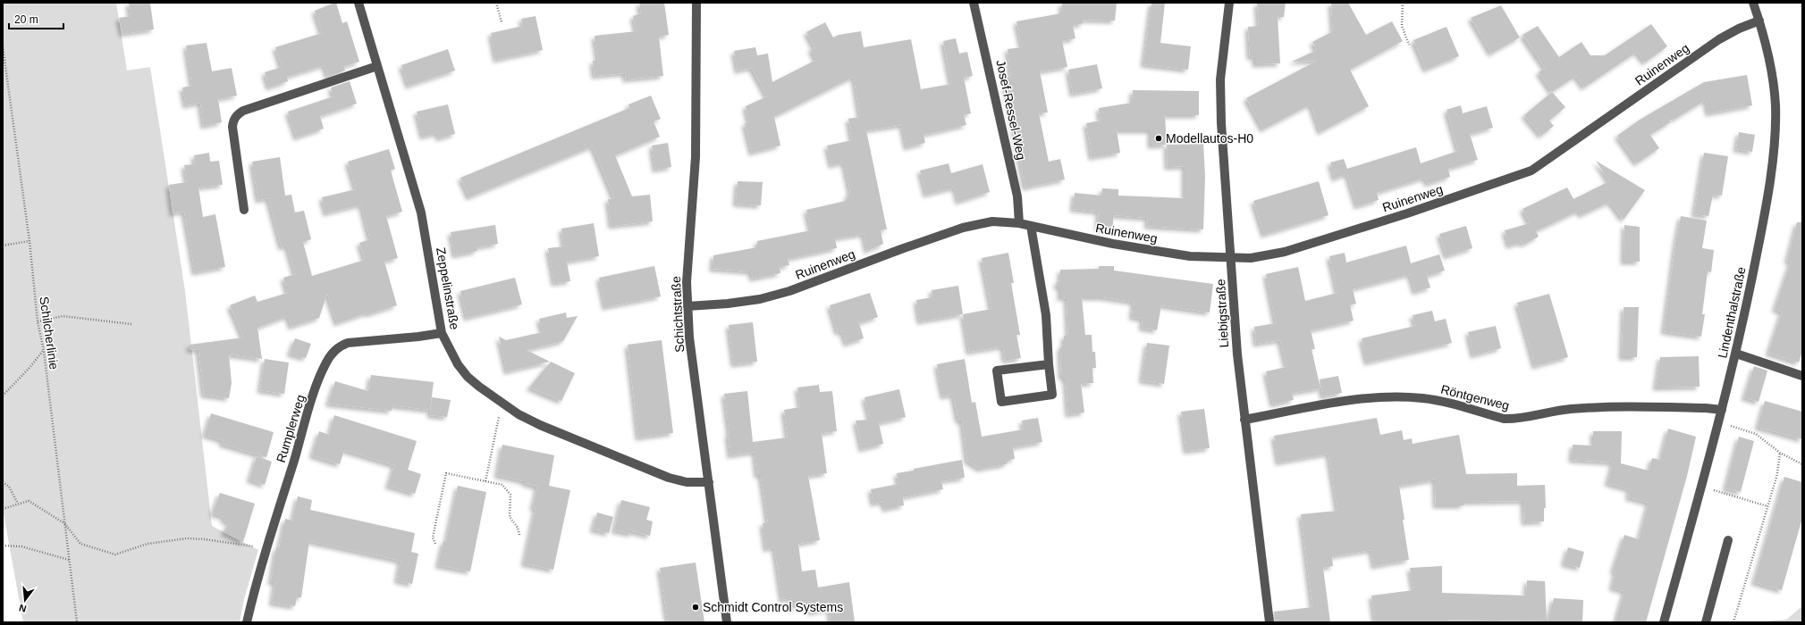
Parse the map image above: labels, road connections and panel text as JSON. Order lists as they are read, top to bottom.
{
  "streets": {
    "street": [
      "Ruinenweg",
      "Josef-Ressel-Weg",
      "Zeppelinstraße",
      "Lindenthalstraße",
      "Liebigstraße",
      "Schichtstraße",
      "Röntgenweg",
      "Rumplerweg"
    ],
    "path": ["Schilcherlinie"]
  },
  "crossings": [
    ["Ruinenweg", "Josef-Ressel-Weg"],
    ["Ruinenweg", "Lindenthalstraße"],
    ["Ruinenweg", "Liebigstraße"],
    ["Ruinenweg", "Schichtstraße"],
    ["Zeppelinstraße", "Schichtstraße"],
    ["Zeppelinstraße", "Rumplerweg"],
    ["Lindenthalstraße", "Röntgenweg"],
    ["Liebigstraße", "Röntgenweg"]
  ],
  "places": ["Modellautos-H0", "Schmidt Control Systems"],
  "scale_bar": "20 m",
  "north": "bottom"
}
